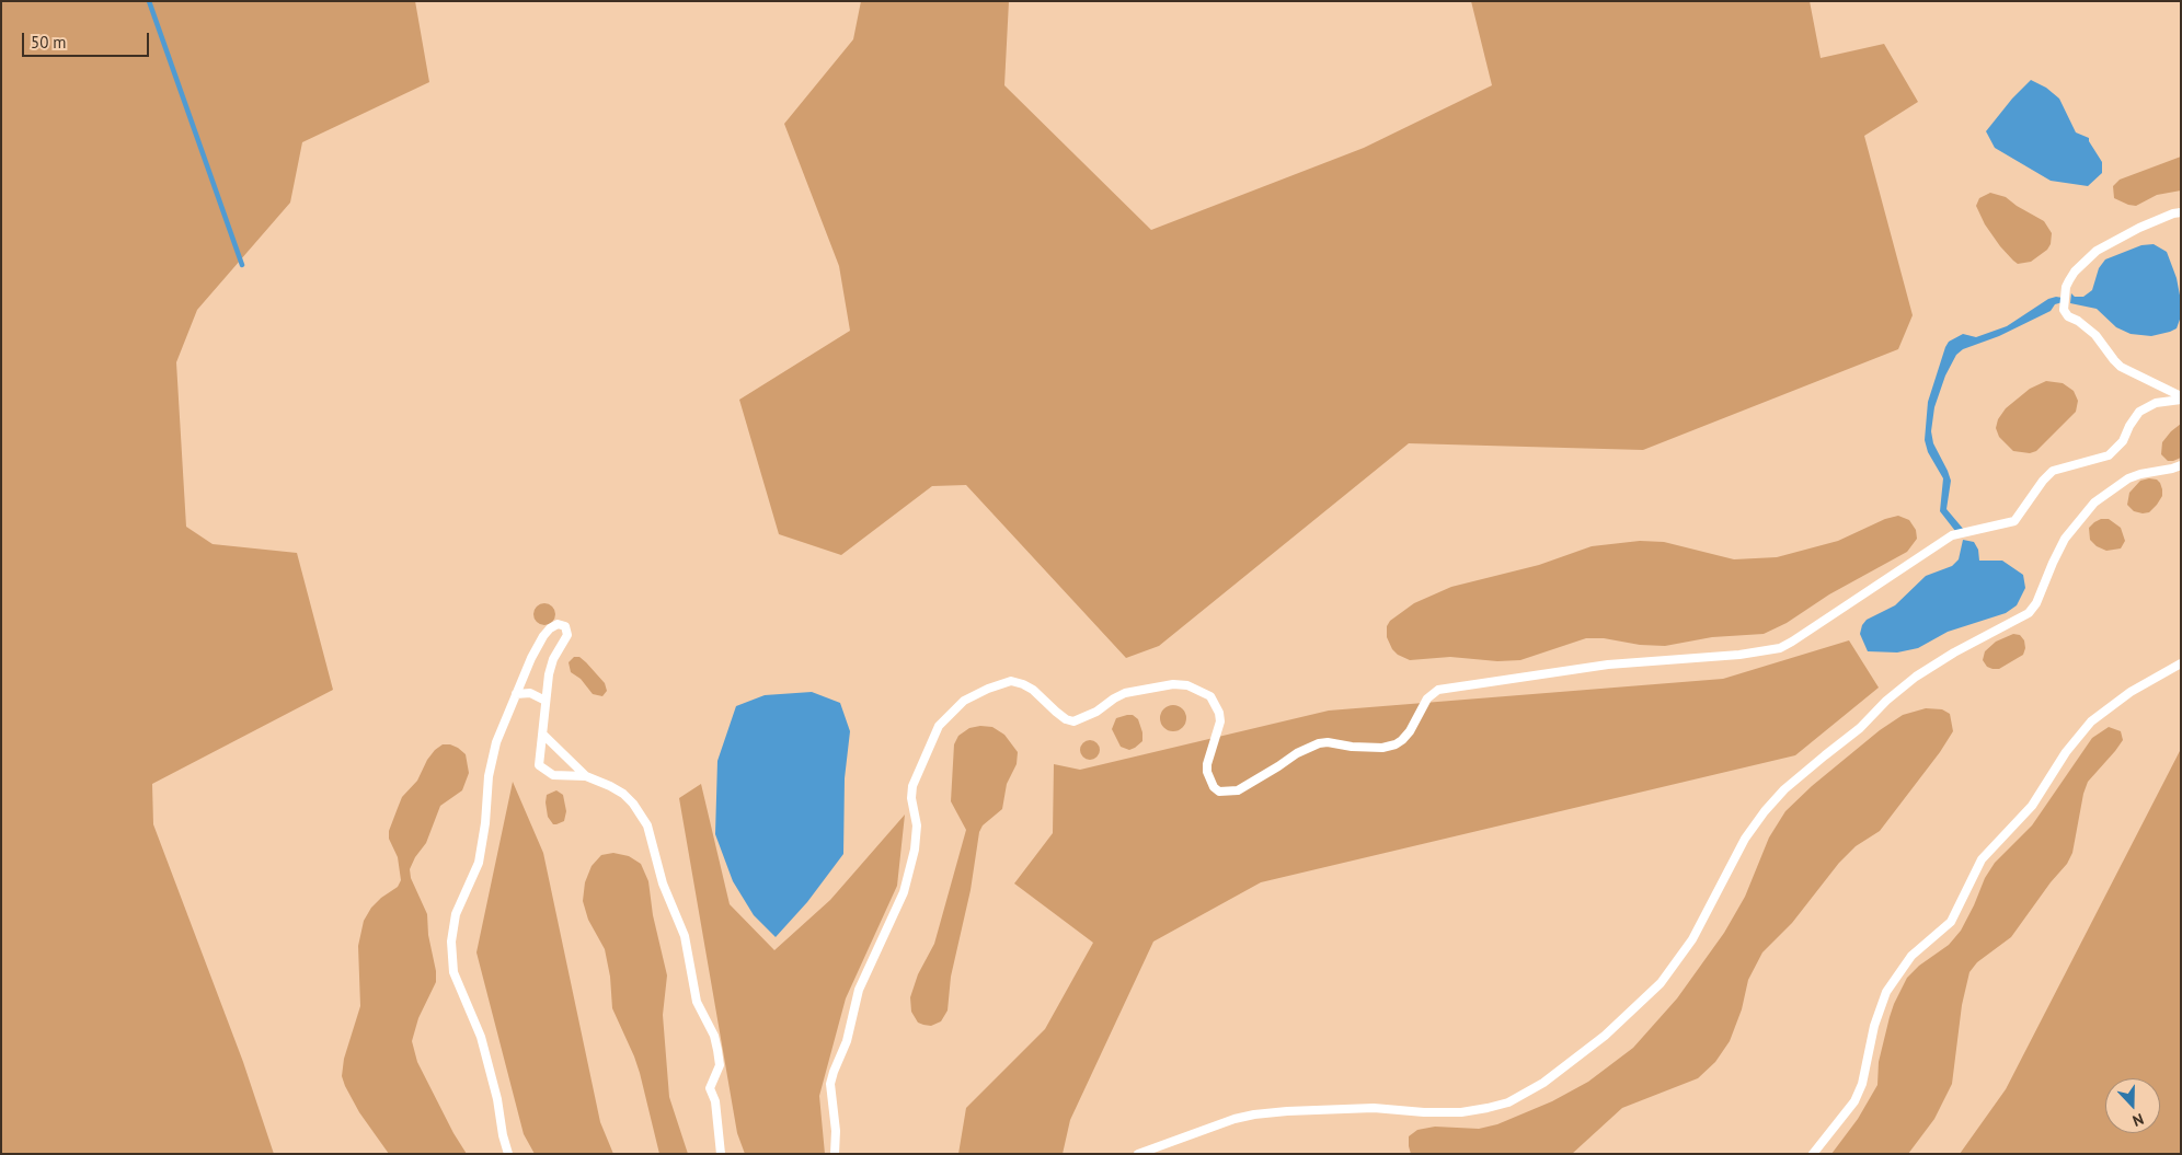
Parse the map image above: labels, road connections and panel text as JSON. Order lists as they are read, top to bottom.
{
  "scale_bar": "50 m",
  "north": "bottom"
}
